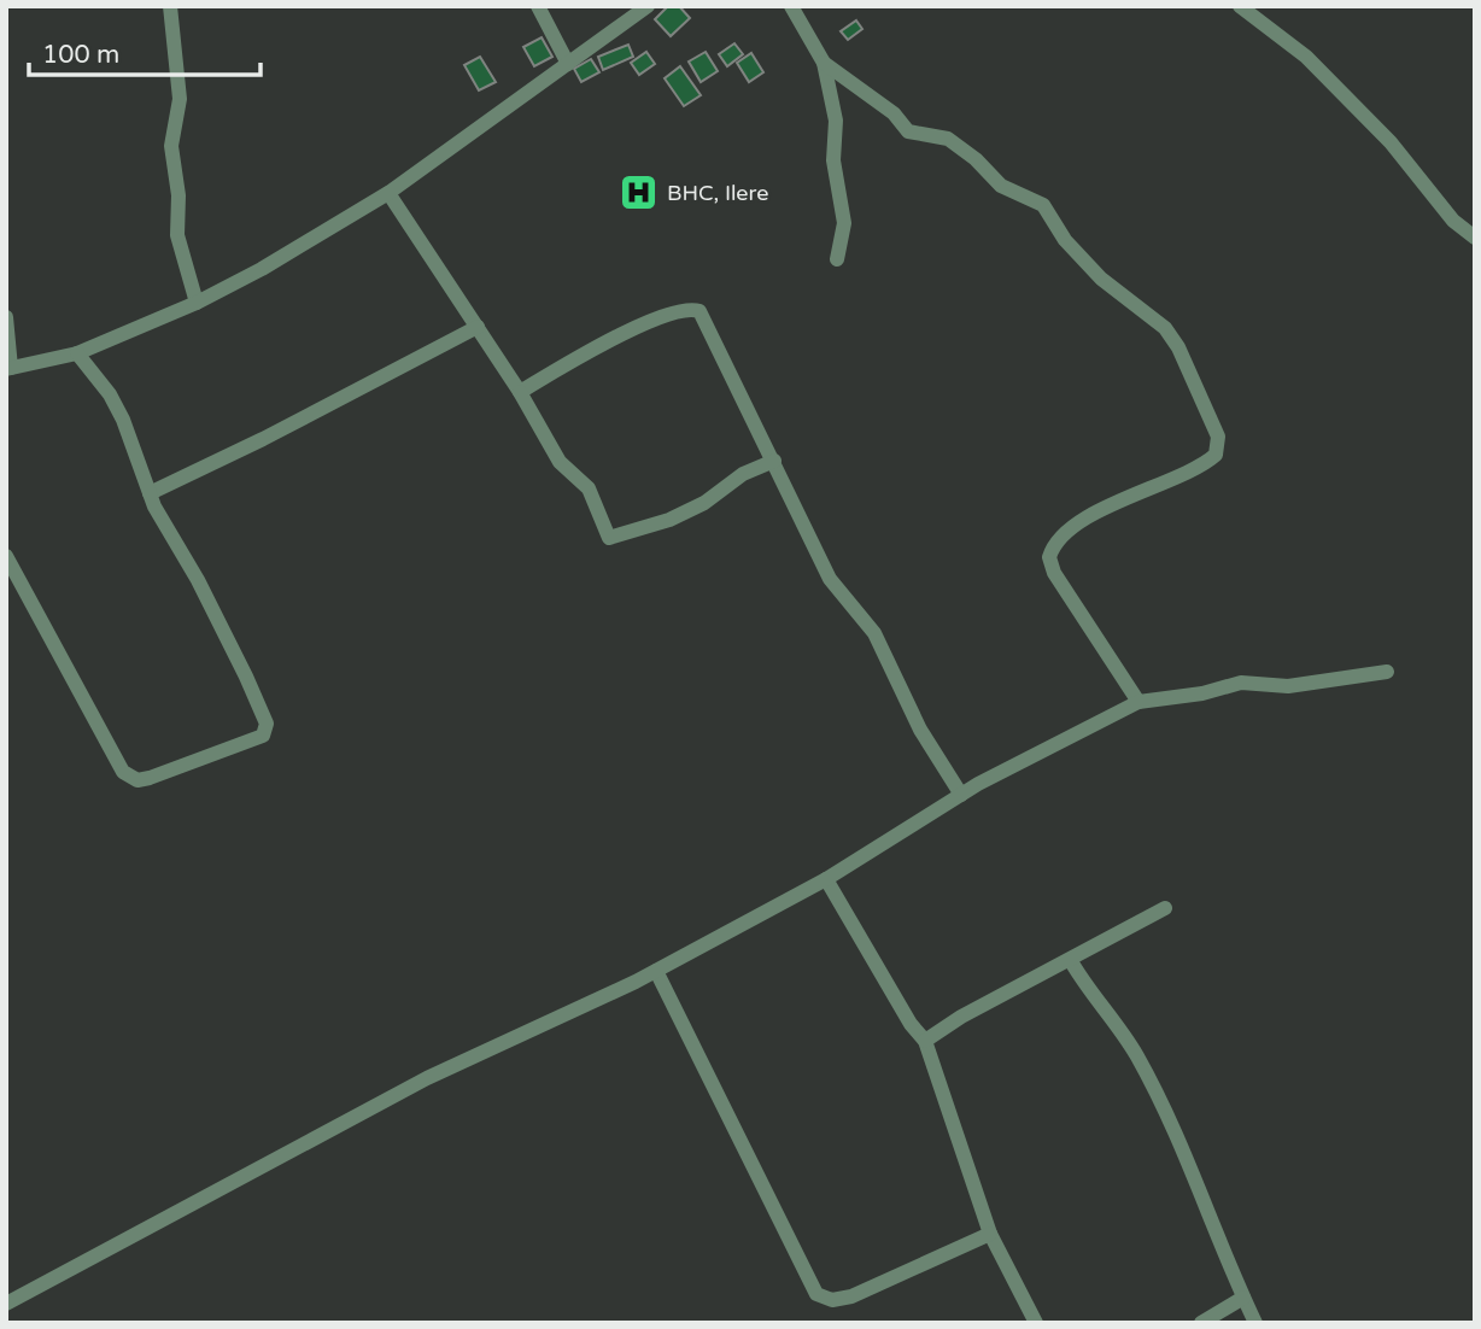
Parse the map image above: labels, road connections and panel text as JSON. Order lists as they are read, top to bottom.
{
  "places": {
    "hospital": ["BHC, Ilere"]
  },
  "scale_bar": "100 m"
}
